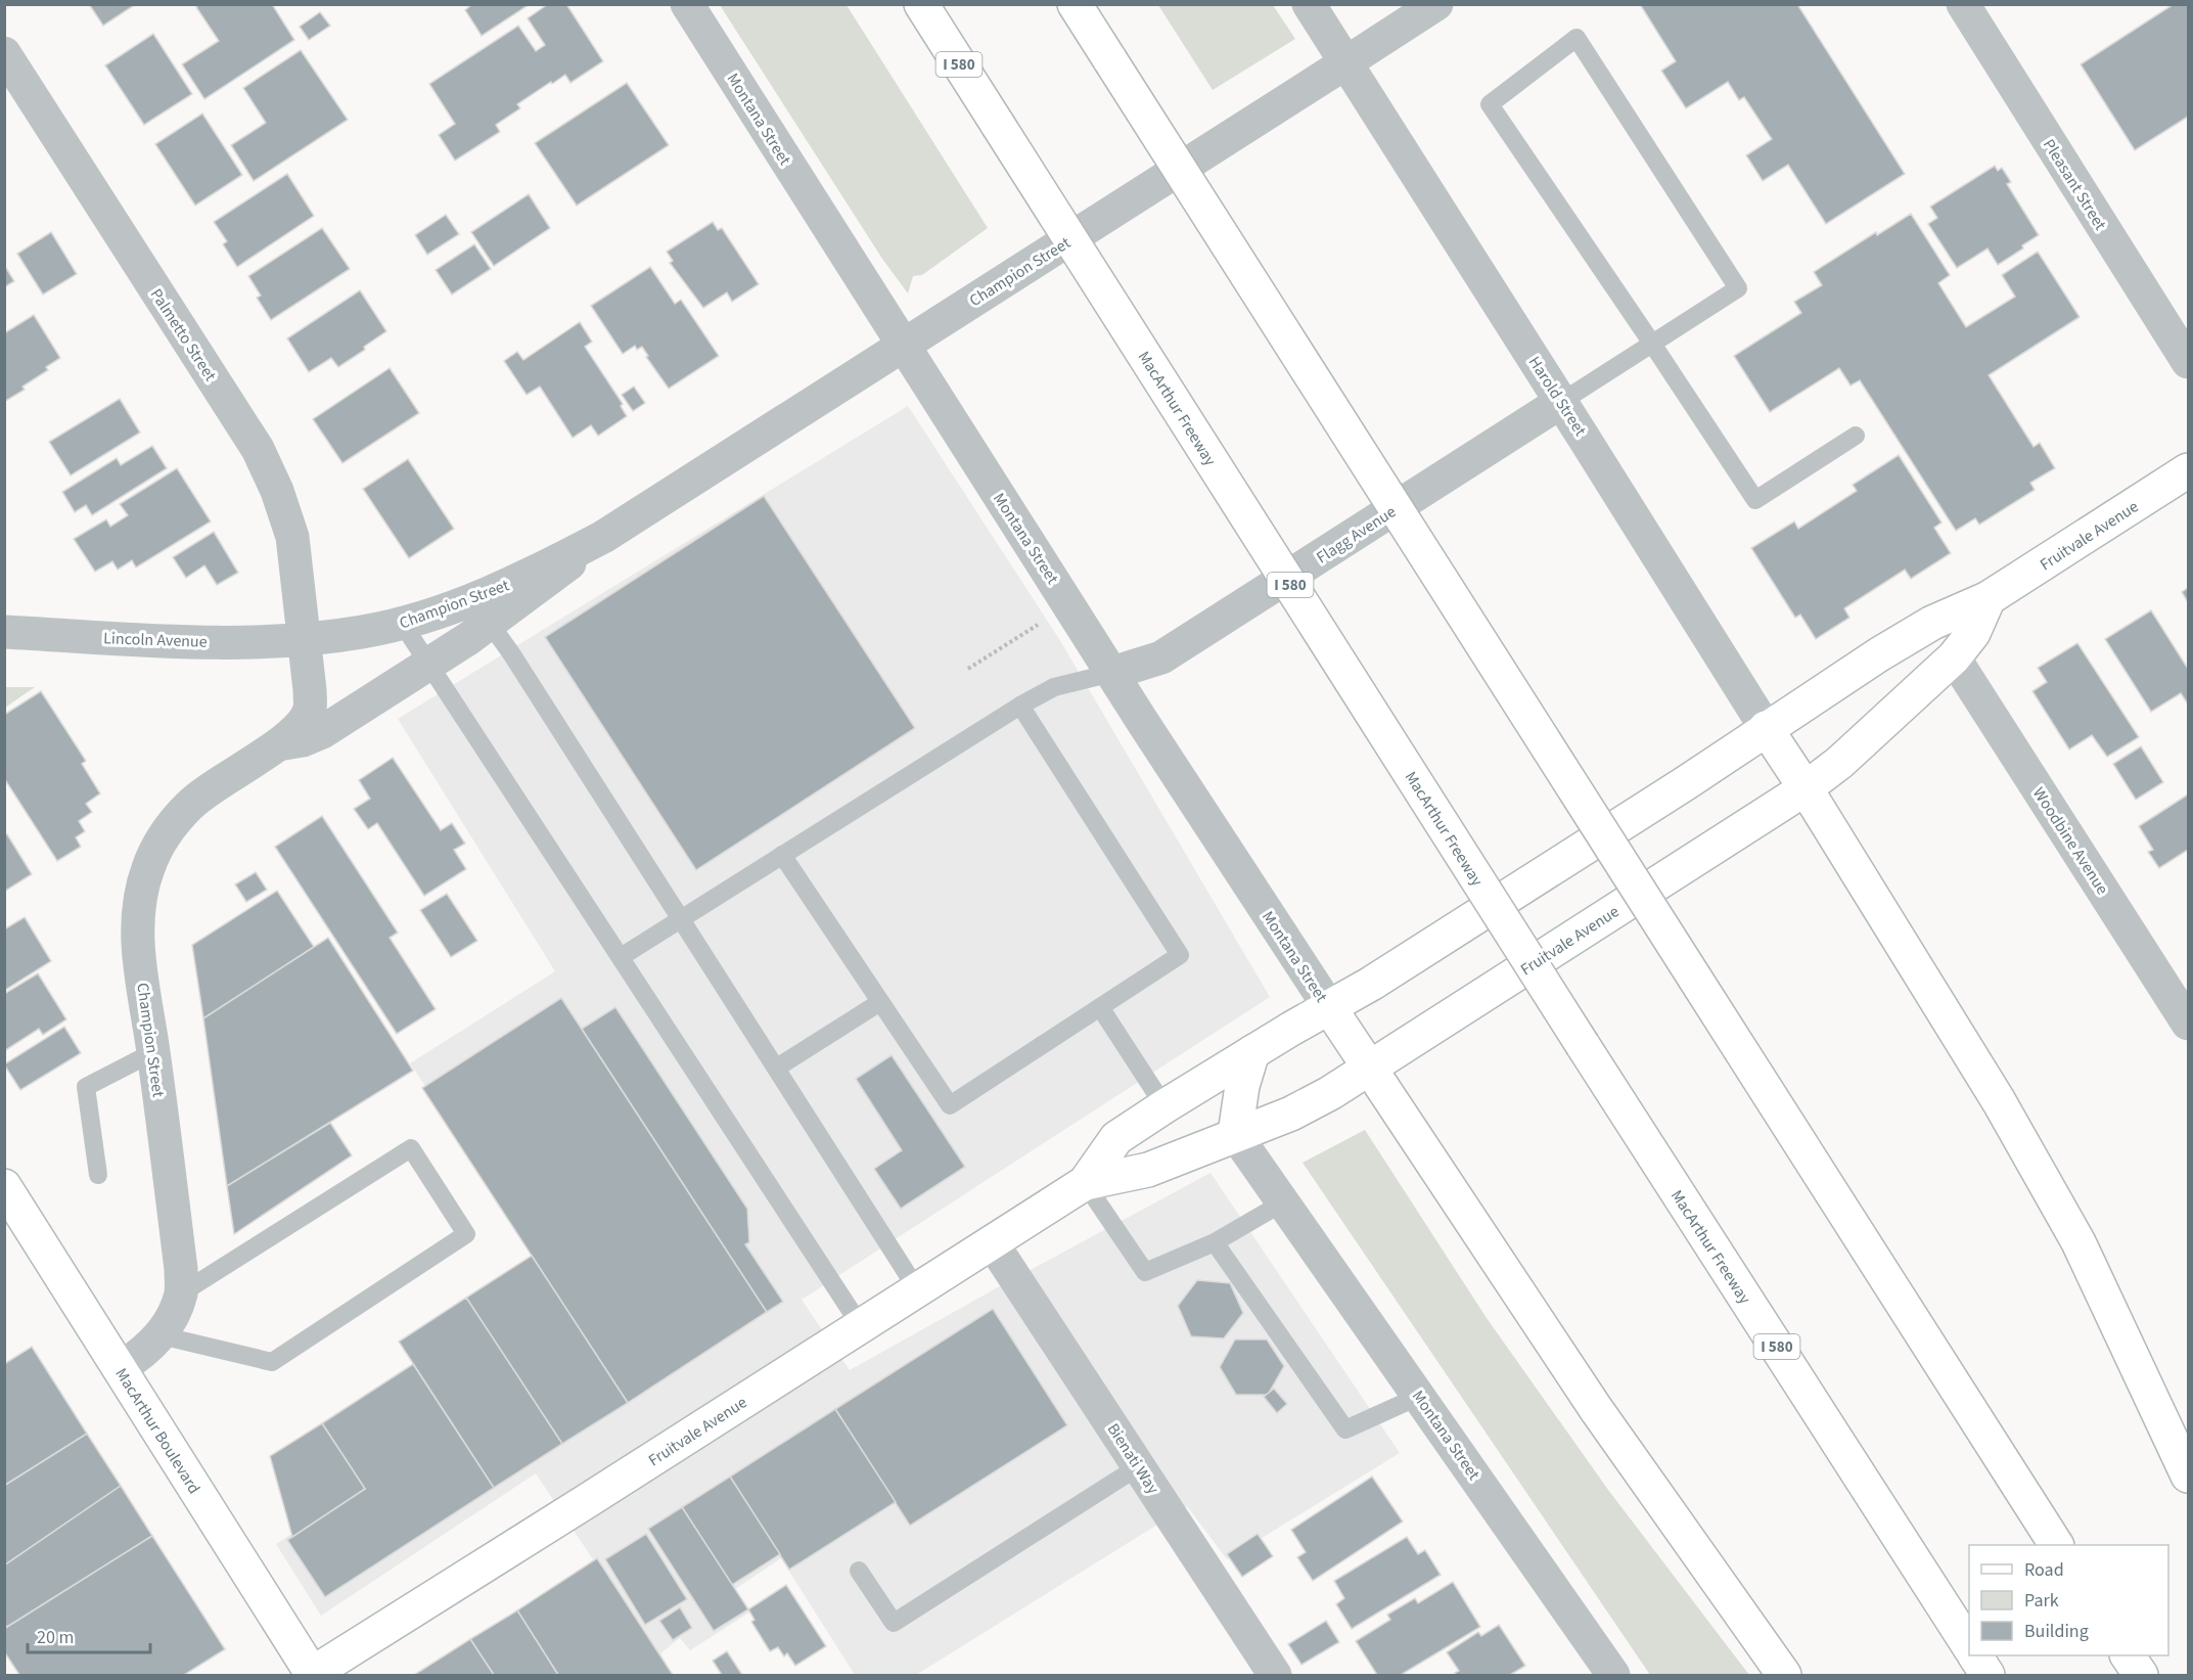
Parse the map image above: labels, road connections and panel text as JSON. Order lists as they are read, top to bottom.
{
  "streets": {
    "main road": [
      "I 580",
      "Montana Street",
      "Harold Street",
      "MacArthur Freeway",
      "Fruitvale Avenue",
      "MacArthur Boulevard"
    ],
    "street": [
      "Pleasant Street",
      "Champion Street",
      "Palmetto Street",
      "Flagg Avenue",
      "Lincoln Avenue",
      "Woodbine Avenue",
      "Bienati Way"
    ]
  },
  "crossings": [
    ["Montana Street", "Champion Street"],
    ["Montana Street", "Flagg Avenue"],
    ["Montana Street", "Fruitvale Avenue"],
    ["Champion Street", "Palmetto Street"],
    ["Champion Street", "Harold Street"],
    ["Champion Street", "Lincoln Avenue"],
    ["Champion Street", "MacArthur Boulevard"],
    ["Palmetto Street", "Lincoln Avenue"],
    ["Harold Street", "Flagg Avenue"],
    ["Harold Street", "Fruitvale Avenue"],
    ["Fruitvale Avenue", "Woodbine Avenue"],
    ["Fruitvale Avenue", "MacArthur Boulevard"],
    ["Fruitvale Avenue", "Bienati Way"]
  ],
  "legend": ["Road", "Park", "Building"],
  "scale_bar": "20 m"
}
